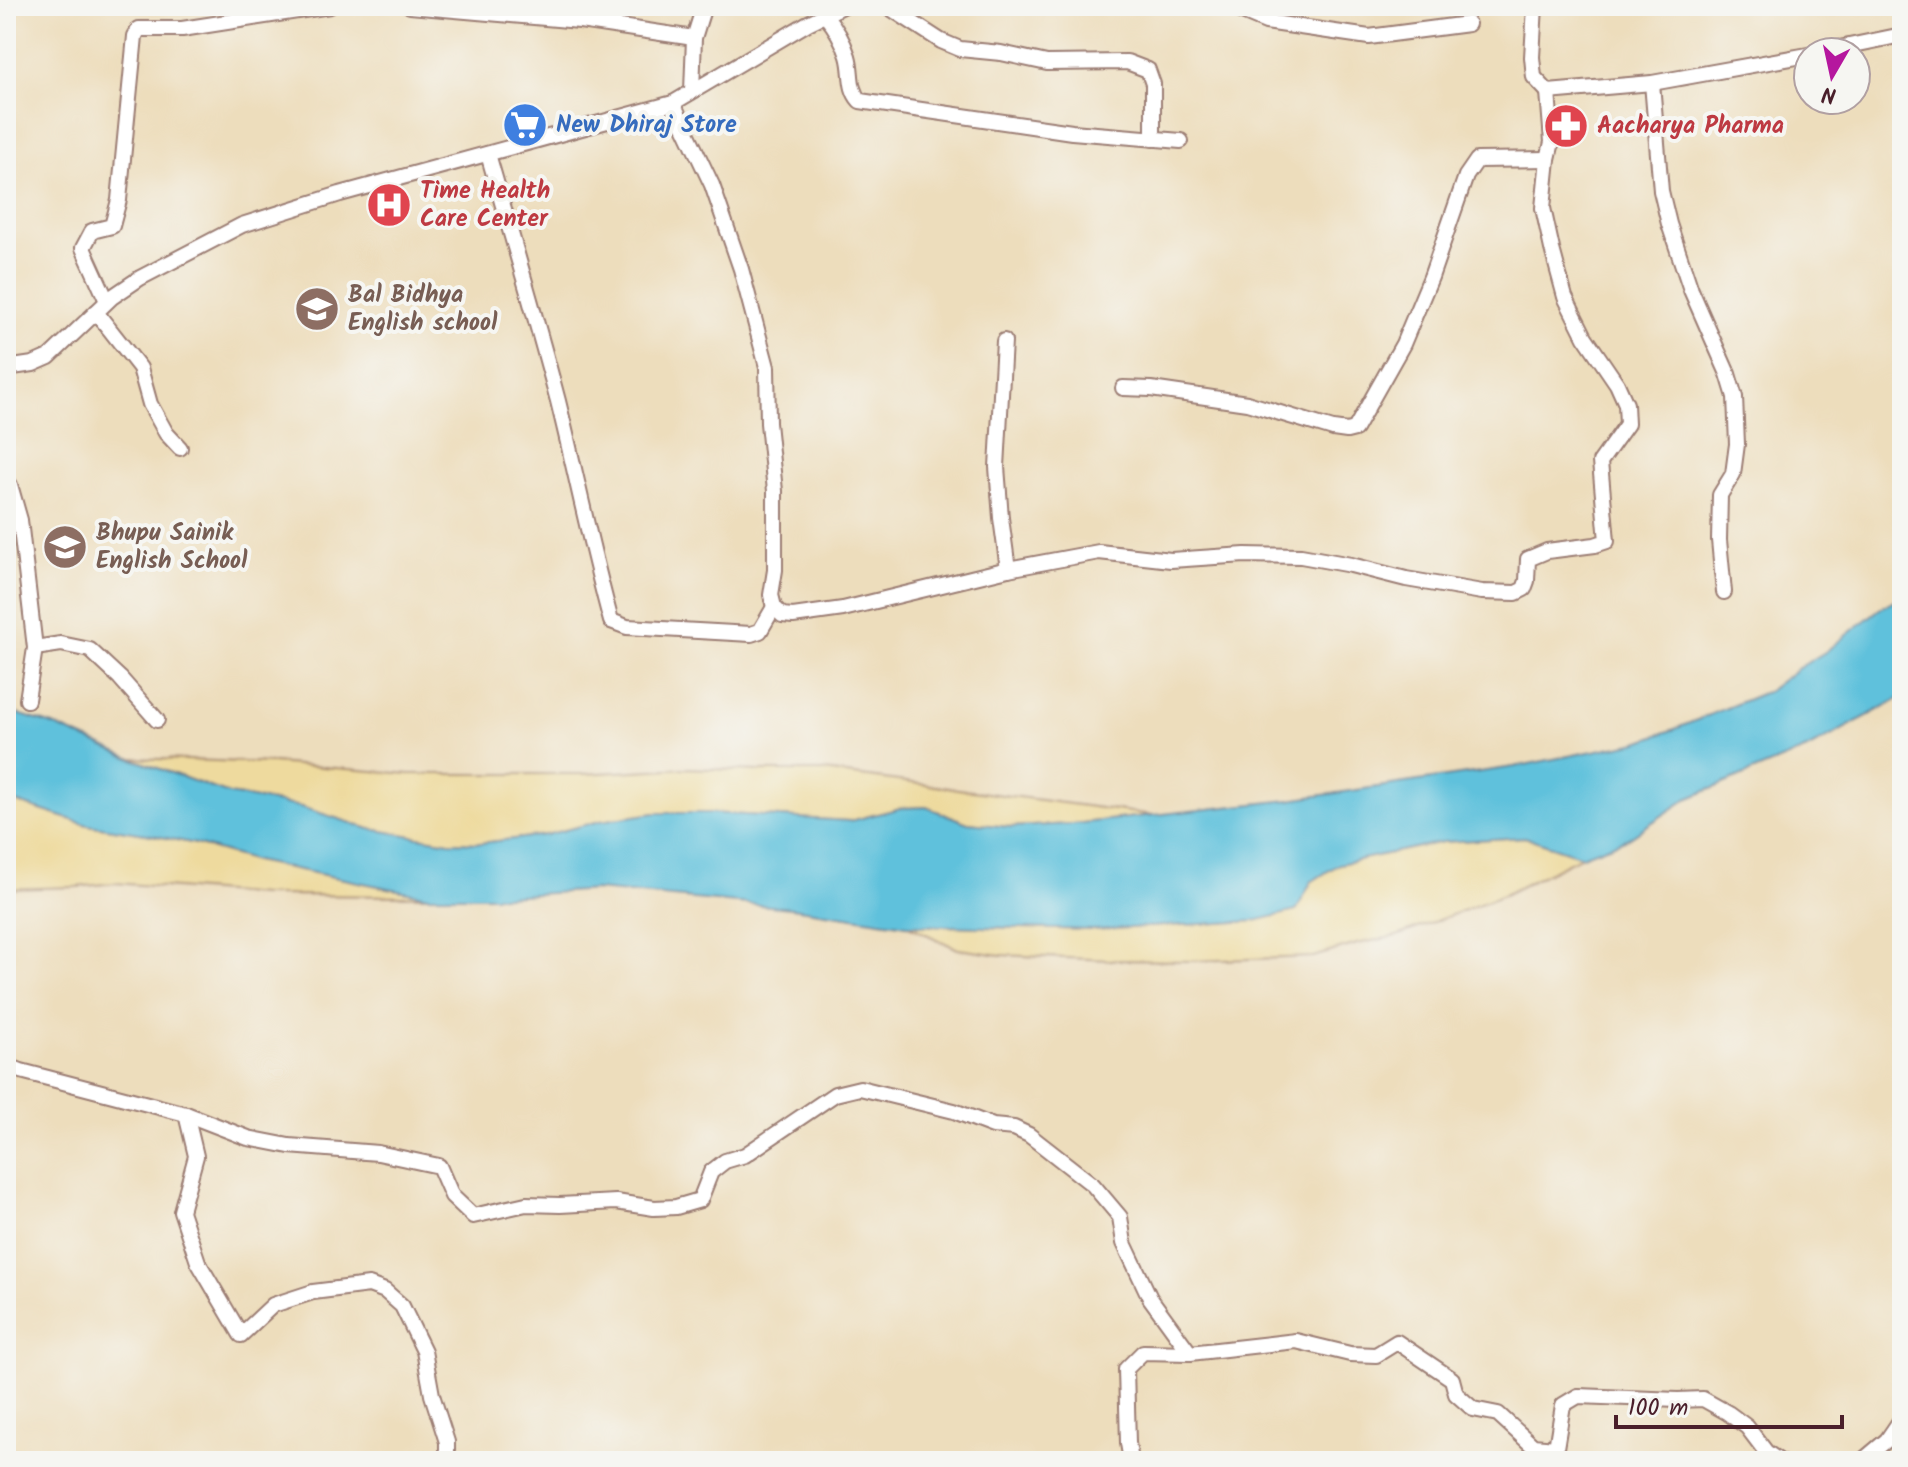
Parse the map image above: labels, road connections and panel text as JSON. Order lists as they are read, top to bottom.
{
  "places": {
    "supermarket": ["New Dhiraj Store"],
    "pharmacy": ["Aacharya Pharma"],
    "hospital": ["Time Health Care Center"],
    "school or university": ["Bal Bidhya English school", "Bhupu Sainik English School"]
  },
  "scale_bar": "100 m",
  "north": "bottom"
}
